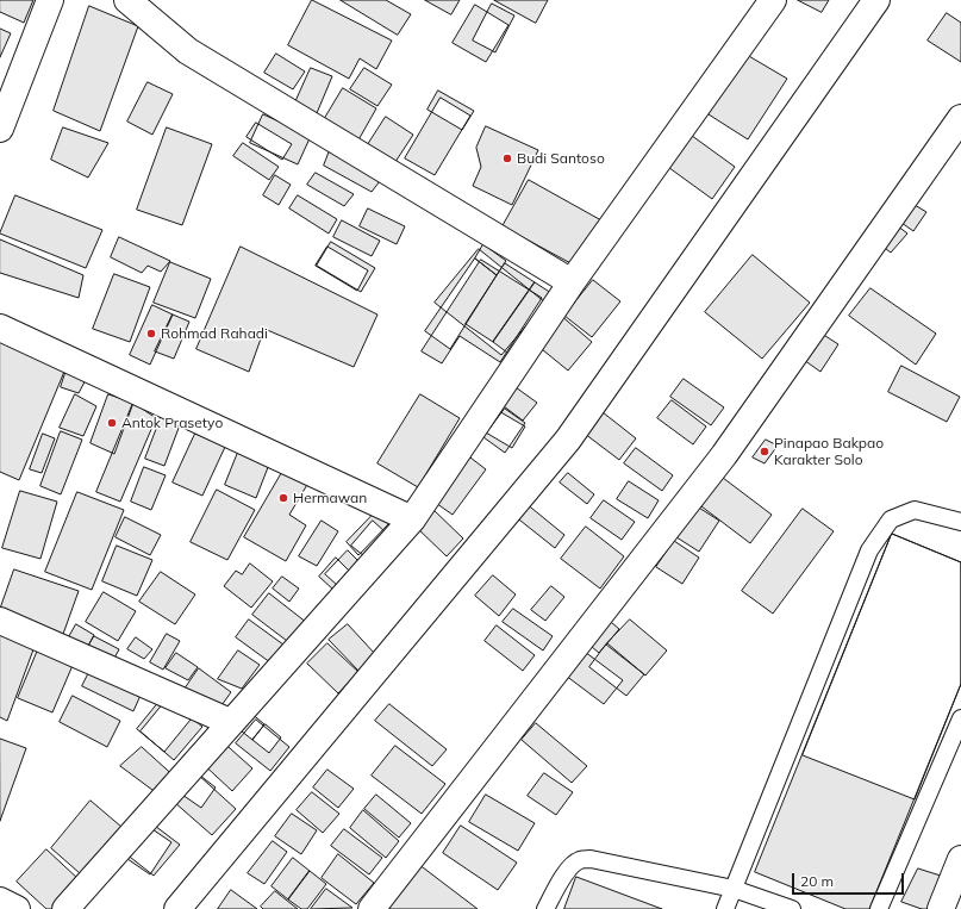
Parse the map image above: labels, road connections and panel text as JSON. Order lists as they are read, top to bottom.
{
  "places": [
    "Budi Santoso",
    "Rohmad Rahadi",
    "Antok Prasetyo",
    "Pinapao Bakpao Karakter Solo",
    "Hermawan"
  ],
  "scale_bar": "20 m"
}
